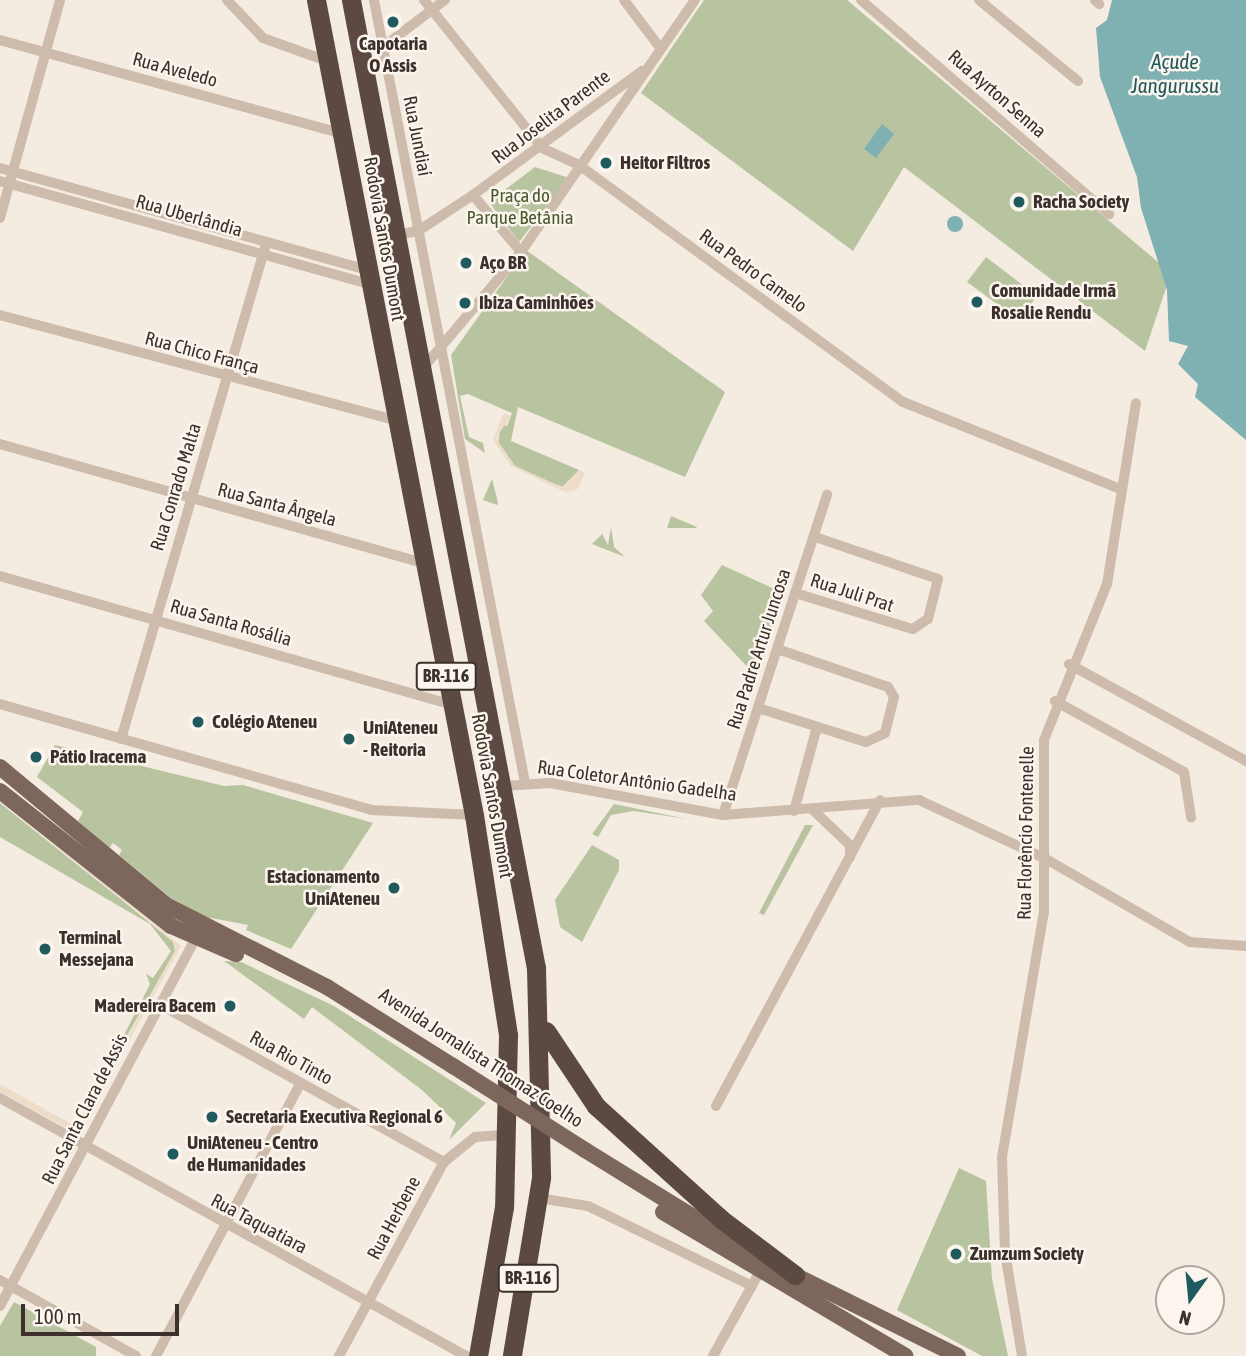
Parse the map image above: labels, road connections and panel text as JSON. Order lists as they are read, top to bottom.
{
  "streets": {
    "highway": ["Rodovia Santos Dumont", "BR-116"],
    "main road": ["Avenida Jornalista Thomaz Coelho"],
    "street": [
      "Rua Aveledo",
      "Rua Ayrton Senna",
      "Rua Joselita Parente",
      "Rua Jundiaí",
      "Rua Uberlândia",
      "Rua Pedro Camelo",
      "Rua Chico França",
      "Rua Conrado Malta",
      "Rua Santa Ângela",
      "Rua Juli Prat",
      "Rua Santa Rosália",
      "Rua Padre Artur Juncosa",
      "Rua Coletor Antônio Gadelha",
      "Rua Florêncio Fontenelle",
      "Rua Rio Tinto",
      "Rua Santa Clara de Assis",
      "Rua Herbene",
      "Rua Taquatiara"
    ]
  },
  "crossings": [
    ["Rua Aveledo", "Rodovia Santos Dumont"],
    ["Rua Joselita Parente", "Rua Jundiaí"],
    ["Rua Joselita Parente", "Rodovia Santos Dumont"],
    ["Rua Joselita Parente", "Rua Pedro Camelo"],
    ["Rua Jundiaí", "Rua Coletor Antônio Gadelha"],
    ["Rua Uberlândia", "Rodovia Santos Dumont"],
    ["Rua Uberlândia", "Rua Conrado Malta"],
    ["Rodovia Santos Dumont", "Rua Chico França"],
    ["Rodovia Santos Dumont", "Rua Santa Ângela"],
    ["Rodovia Santos Dumont", "Rua Santa Rosália"],
    ["Rodovia Santos Dumont", "Rua Coletor Antônio Gadelha"],
    ["Rodovia Santos Dumont", "Rua Herbene"],
    ["Rua Pedro Camelo", "Rua Florêncio Fontenelle"],
    ["Rua Chico França", "Rua Conrado Malta"],
    ["Rua Conrado Malta", "Rua Santa Ângela"],
    ["Rua Conrado Malta", "Rua Santa Rosália"],
    ["Rua Juli Prat", "Rua Padre Artur Juncosa"],
    ["Rua Padre Artur Juncosa", "Rua Coletor Antônio Gadelha"],
    ["Rua Coletor Antônio Gadelha", "Rua Florêncio Fontenelle"],
    ["Rua Rio Tinto", "Rua Santa Clara de Assis"],
    ["Rua Rio Tinto", "Rua Herbene"],
    ["Avenida Jornalista Thomaz Coelho", "Rua Santa Clara de Assis"],
    ["Rua Santa Clara de Assis", "Rua Taquatiara"],
    ["Rua Herbene", "Rua Taquatiara"]
  ],
  "water": ["Açude Jangurussu"],
  "parks": ["Praça do Parque Betânia"],
  "places": [
    "Capotaria O Assis",
    "Heitor Filtros",
    "Racha Society",
    "Aço BR",
    "Comunidade Irmã Rosalie Rendu",
    "Ibiza Caminhões",
    "Colégio Ateneu",
    "UniAteneu - Reitoria",
    "Pátio Iracema",
    "Estacionamento UniAteneu",
    "Terminal Messejana",
    "Madereira Bacem",
    "Secretaria Executiva Regional 6",
    "UniAteneu - Centro de Humanidades",
    "Zumzum Society"
  ],
  "scale_bar": "100 m",
  "north": "bottom"
}
